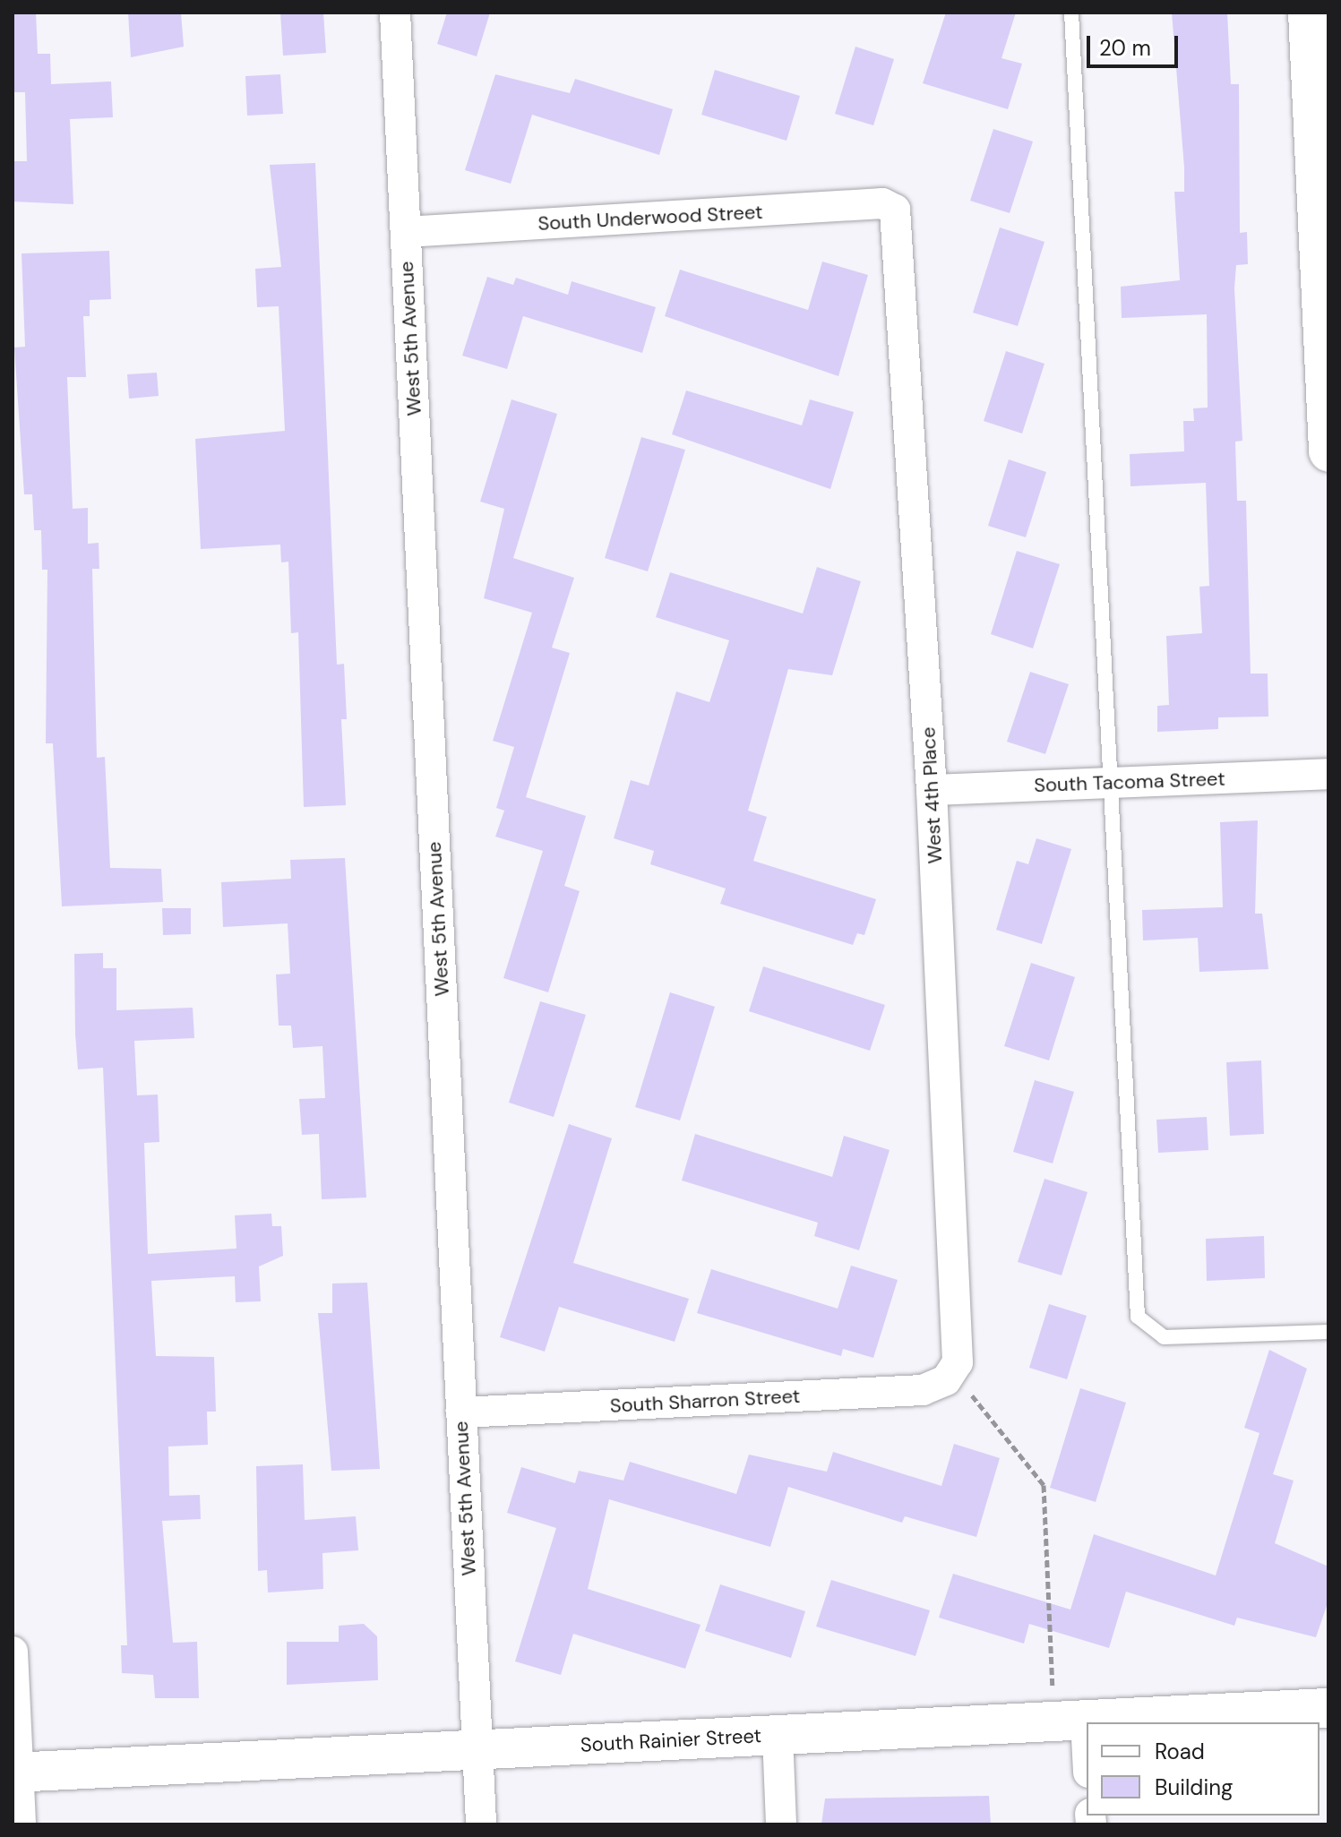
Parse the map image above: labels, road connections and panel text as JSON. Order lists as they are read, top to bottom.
{
  "streets": {
    "street": [
      "South Underwood Street",
      "West 5th Avenue",
      "South Tacoma Street",
      "West 4th Place",
      "South Sharron Street",
      "South Rainier Street"
    ]
  },
  "crossings": [
    ["South Underwood Street", "West 5th Avenue"],
    ["South Underwood Street", "West 4th Place"],
    ["West 5th Avenue", "South Sharron Street"],
    ["West 5th Avenue", "South Rainier Street"],
    ["South Tacoma Street", "West 4th Place"],
    ["West 4th Place", "South Sharron Street"]
  ],
  "legend": ["Road", "Building"],
  "scale_bar": "20 m"
}
